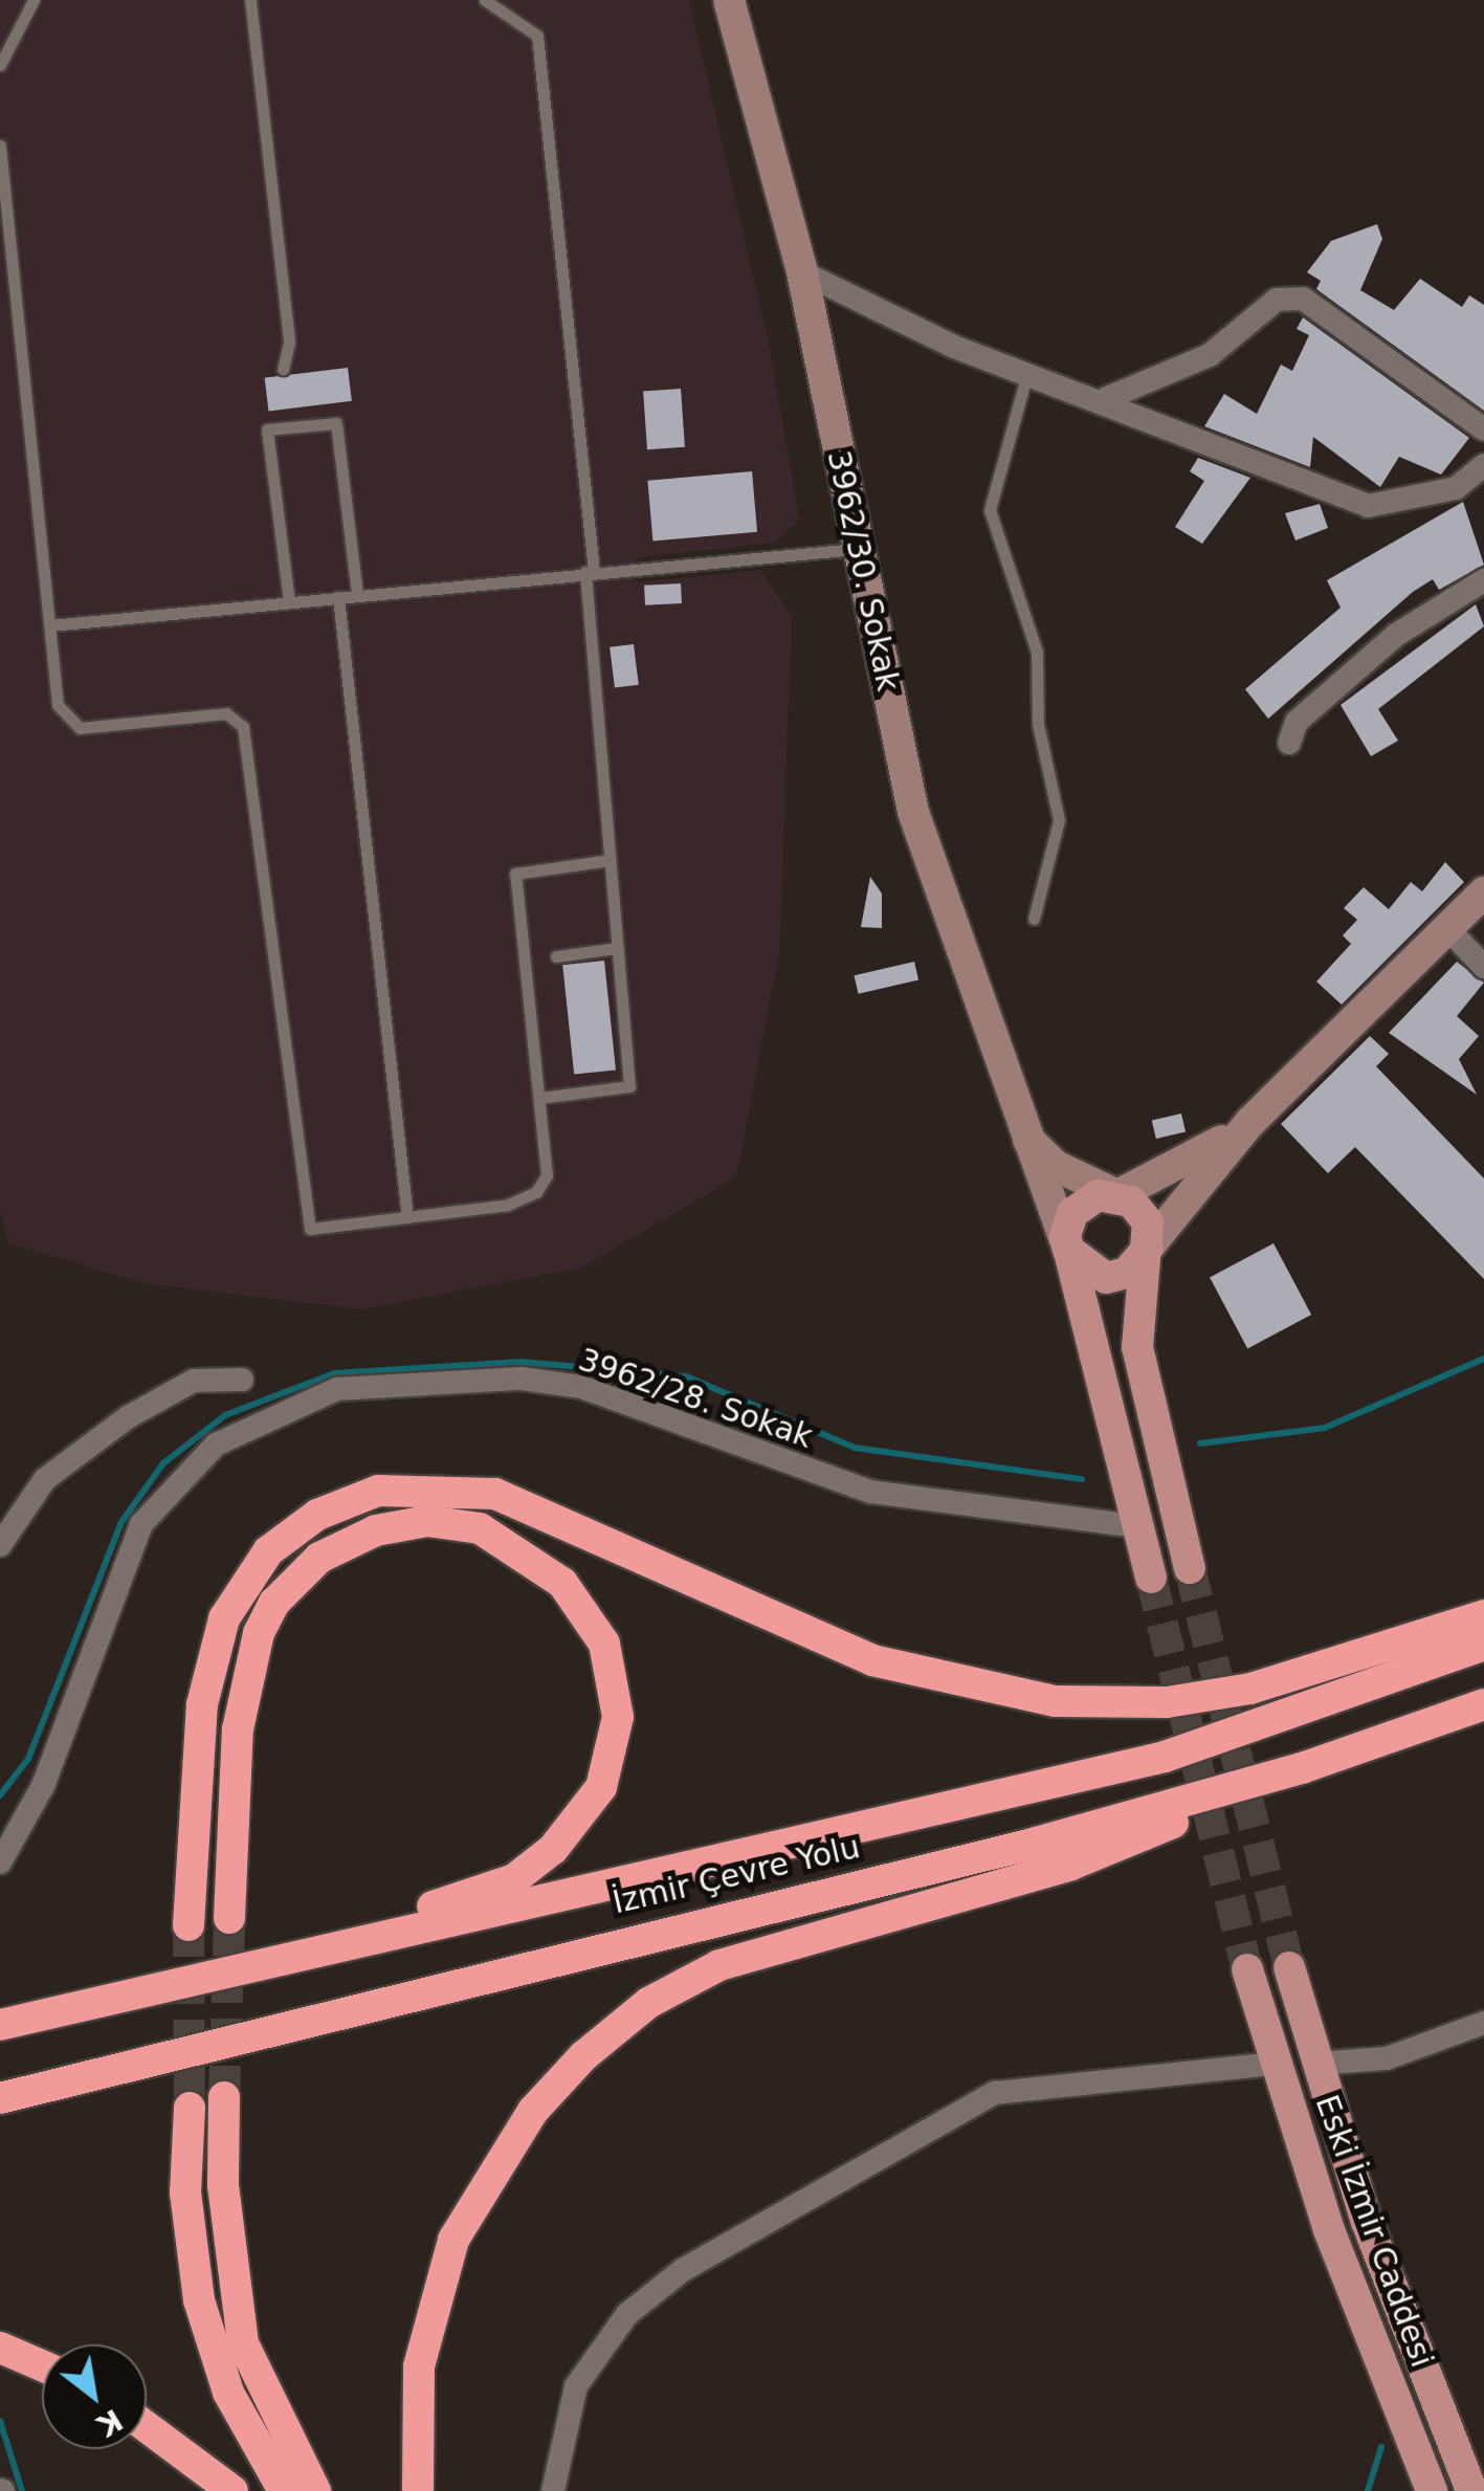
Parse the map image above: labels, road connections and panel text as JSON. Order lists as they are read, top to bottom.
{
  "streets": {
    "highway": ["İzmir Çevre Yolu"],
    "main road": ["3962/30. Sokak", "Eski İzmir Caddesi"],
    "street": ["3962/28. Sokak"]
  },
  "north": "bottom right"
}
